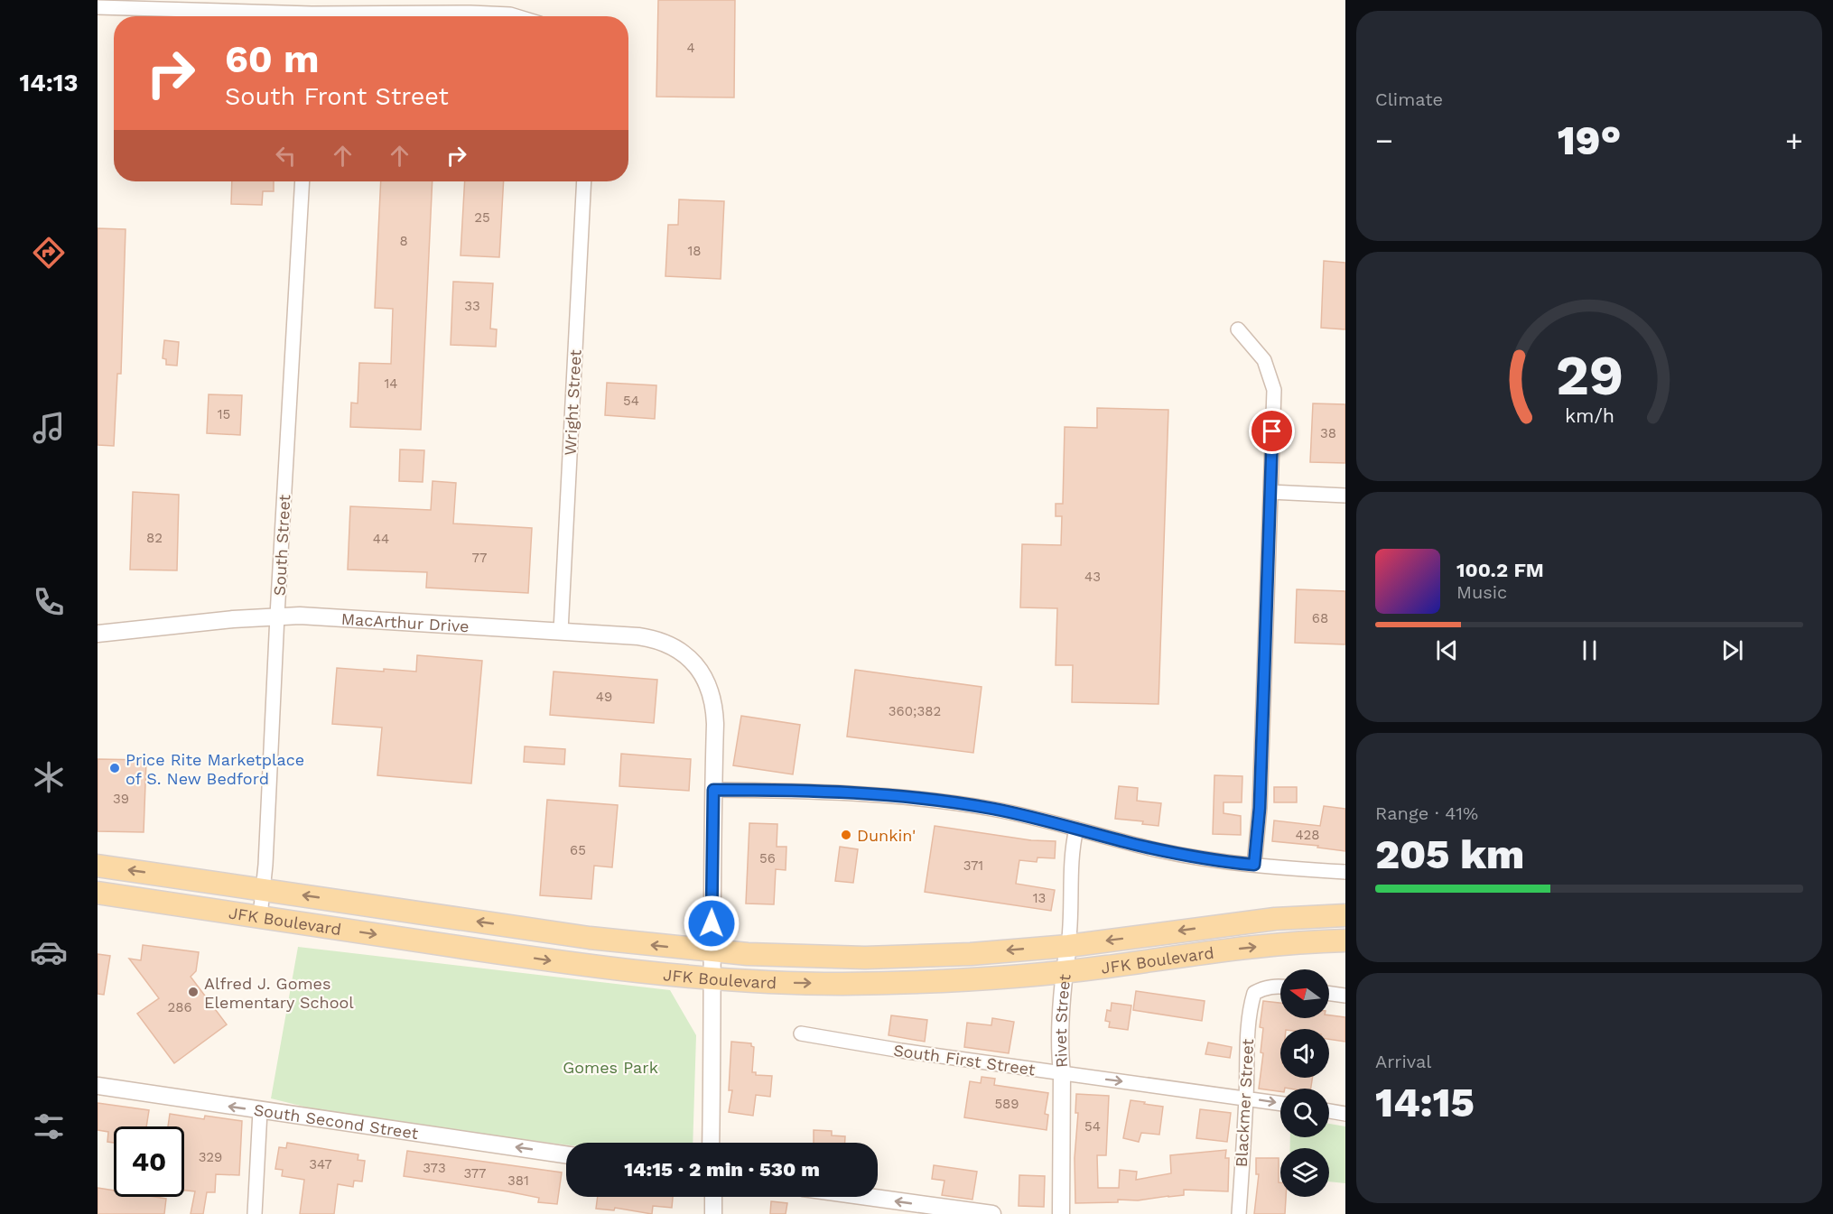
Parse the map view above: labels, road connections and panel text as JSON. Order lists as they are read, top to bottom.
{
  "streets": {
    "main road": ["JFK Boulevard"],
    "street": [
      "Wright Street",
      "South Street",
      "MacArthur Drive",
      "Rivet Street",
      "South First Street",
      "Blackmer Street",
      "South Second Street"
    ]
  },
  "crossings": [
    ["Wright Street", "MacArthur Drive"],
    ["South Street", "MacArthur Drive"],
    ["South Street", "JFK Boulevard"],
    ["JFK Boulevard", "Rivet Street"],
    ["Rivet Street", "South First Street"],
    ["South First Street", "Blackmer Street"]
  ],
  "one_way": ["South First Street", "South Second Street"],
  "parks": ["Gomes Park"],
  "places": ["Price Rite Marketplace of S. New Bedford", "Dunkin'", "Alfred J. Gomes Elementary School"],
  "house_numbers": [
    "4",
    "25",
    "8",
    "18",
    "33",
    "14",
    "54",
    "15",
    "38",
    "82",
    "44",
    "77",
    "43",
    "68",
    "49",
    "360;382",
    "39",
    "428",
    "65",
    "56",
    "371",
    "13",
    "286",
    "589",
    "54",
    "329",
    "347",
    "373",
    "377",
    "381"
  ],
  "north": "left",
  "page": {
    "tabs": "14:13",
    "tile": [
      "Climate",
      ["Range · 41%", "205 km"],
      ["Arrival", "14:15"]
    ],
    "turn": ["60 m", "South Front Street"],
    "heat": ["−", "19°", "+"],
    "song": ["100.2 FM", "Music"],
    "limit": "40",
    "trip": "14:15 · 2 min · 530 m",
    "gauge": ["29", "km/h"]
  }
}
